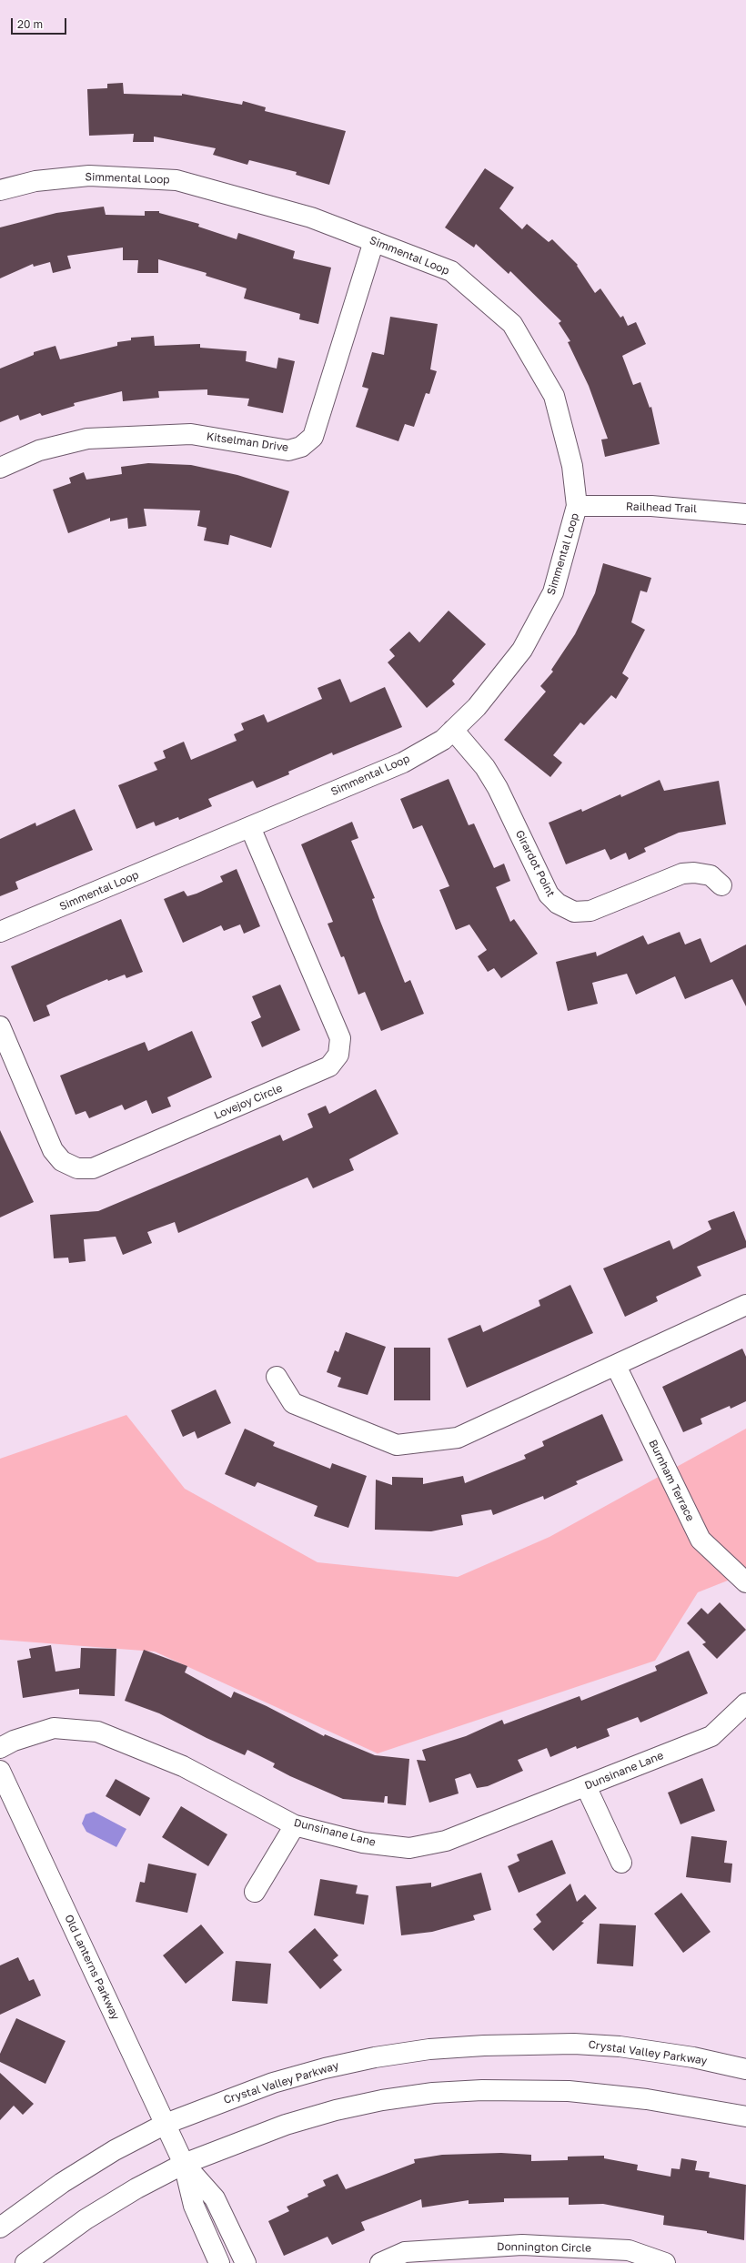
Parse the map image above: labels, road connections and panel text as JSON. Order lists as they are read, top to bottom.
{
  "streets": {
    "street": [
      "Simmental Loop",
      "Kitselman Drive",
      "Railhead Trail",
      "Girardot Point",
      "Lovejoy Circle",
      "Burnham Terrace",
      "Dunsinane Lane",
      "Old Lanterns Parkway",
      "Crystal Valley Parkway",
      "Donnington Circle"
    ]
  },
  "crossings": [
    ["Simmental Loop", "Kitselman Drive"],
    ["Simmental Loop", "Railhead Trail"],
    ["Simmental Loop", "Girardot Point"],
    ["Simmental Loop", "Lovejoy Circle"],
    ["Old Lanterns Parkway", "Crystal Valley Parkway"]
  ],
  "scale_bar": "20 m"
}
